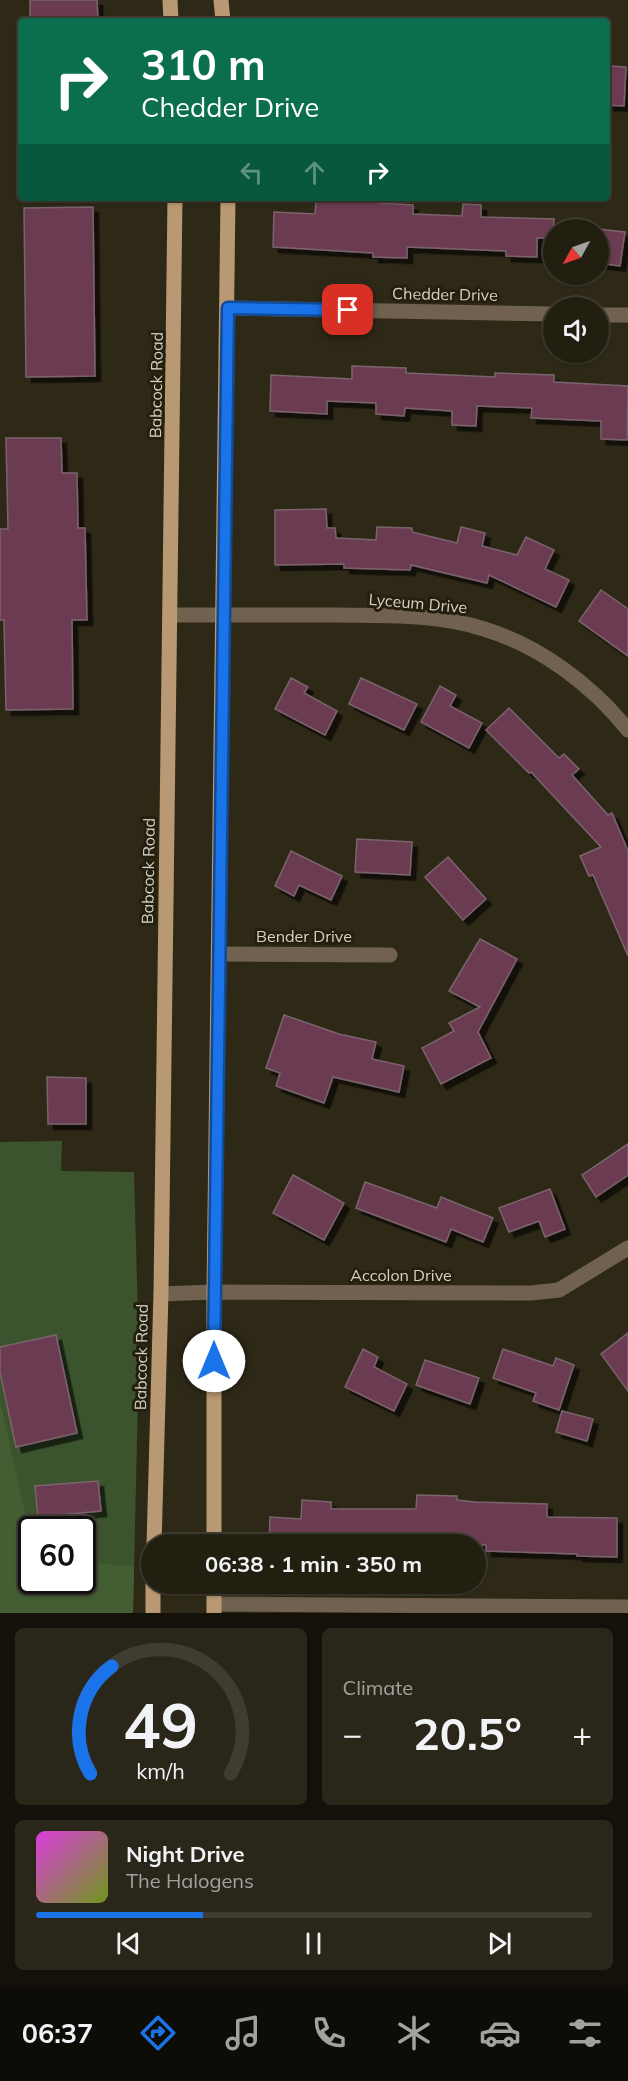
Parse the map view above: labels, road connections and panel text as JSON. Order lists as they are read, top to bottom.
{
  "streets": {
    "main road": ["Babcock Road"],
    "street": [
      "Chedder Drive",
      "Lyceum Drive",
      "Bender Drive",
      "Accolon Drive"
    ]
  },
  "crossings": [
    ["Babcock Road", "Lyceum Drive"],
    ["Babcock Road", "Accolon Drive"]
  ],
  "north": "bottom left",
  "page": {
    "turn": ["310 m", "Chedder Drive"],
    "limit": "60",
    "trip": "06:38 · 1 min · 350 m",
    "tile": "Climate",
    "heat": ["−", "20.5°", "+"],
    "song": ["Night Drive", "The Halogens"],
    "tabs": "06:37",
    "gauge": ["49", "km/h"]
  }
}
